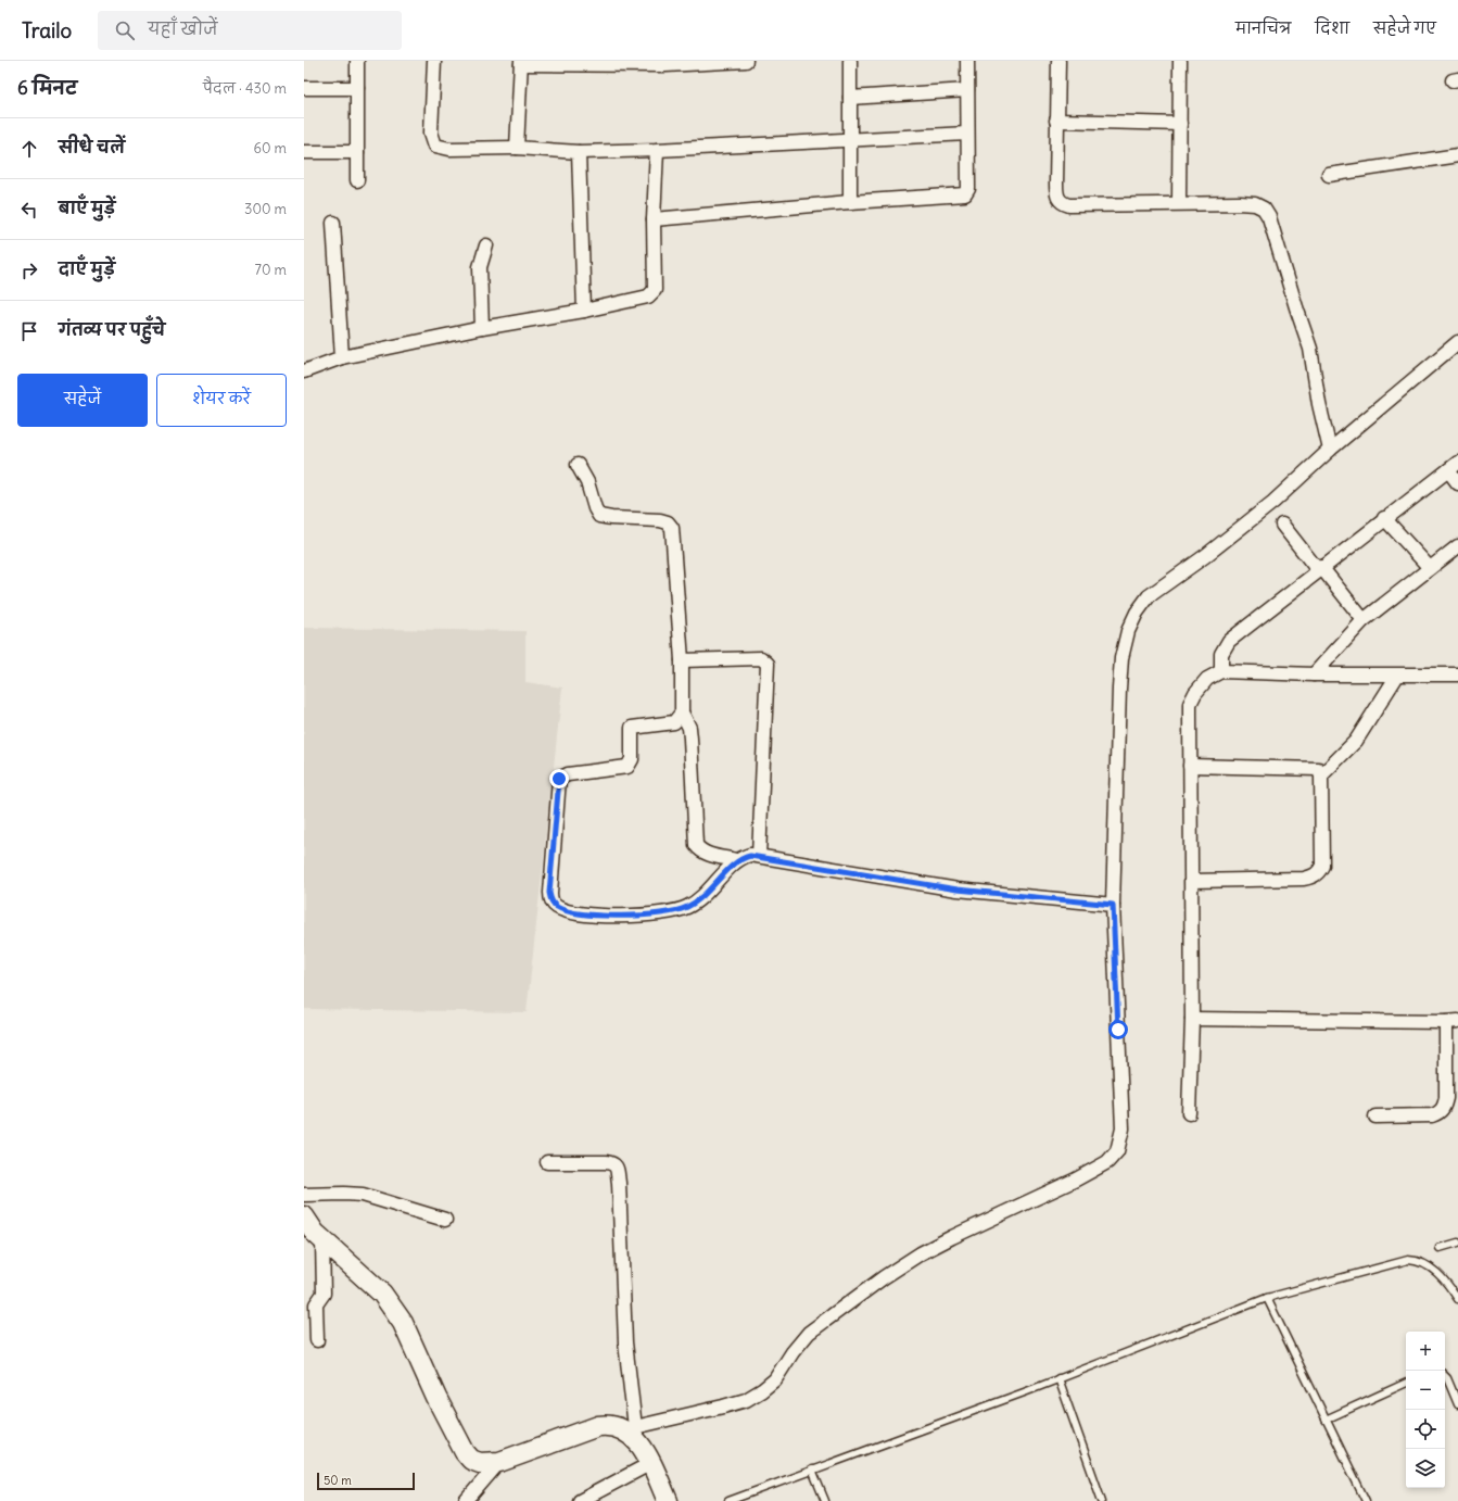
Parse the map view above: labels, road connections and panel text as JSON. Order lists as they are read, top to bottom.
{
  "scale_bar": "50 m",
  "page": {
    "header": "Trailo",
    "search": "यहाँ खोजें",
    "nav": ["मानचित्र", "दिशा", "सहेजे गए"],
    "heading": ["6 मिनट", "पैदल · 430 m"],
    "list": [
      ["सीधे चलें", "60 m"],
      ["बाएँ मुड़ें", "300 m"],
      ["दाएँ मुड़ें", "70 m"],
      "गंतव्य पर पहुँचे"
    ],
    "buttons": ["सहेजें", "शेयर करें"],
    "map_buttons": ["+", "−"],
    "scale": "50 m"
  }
}
